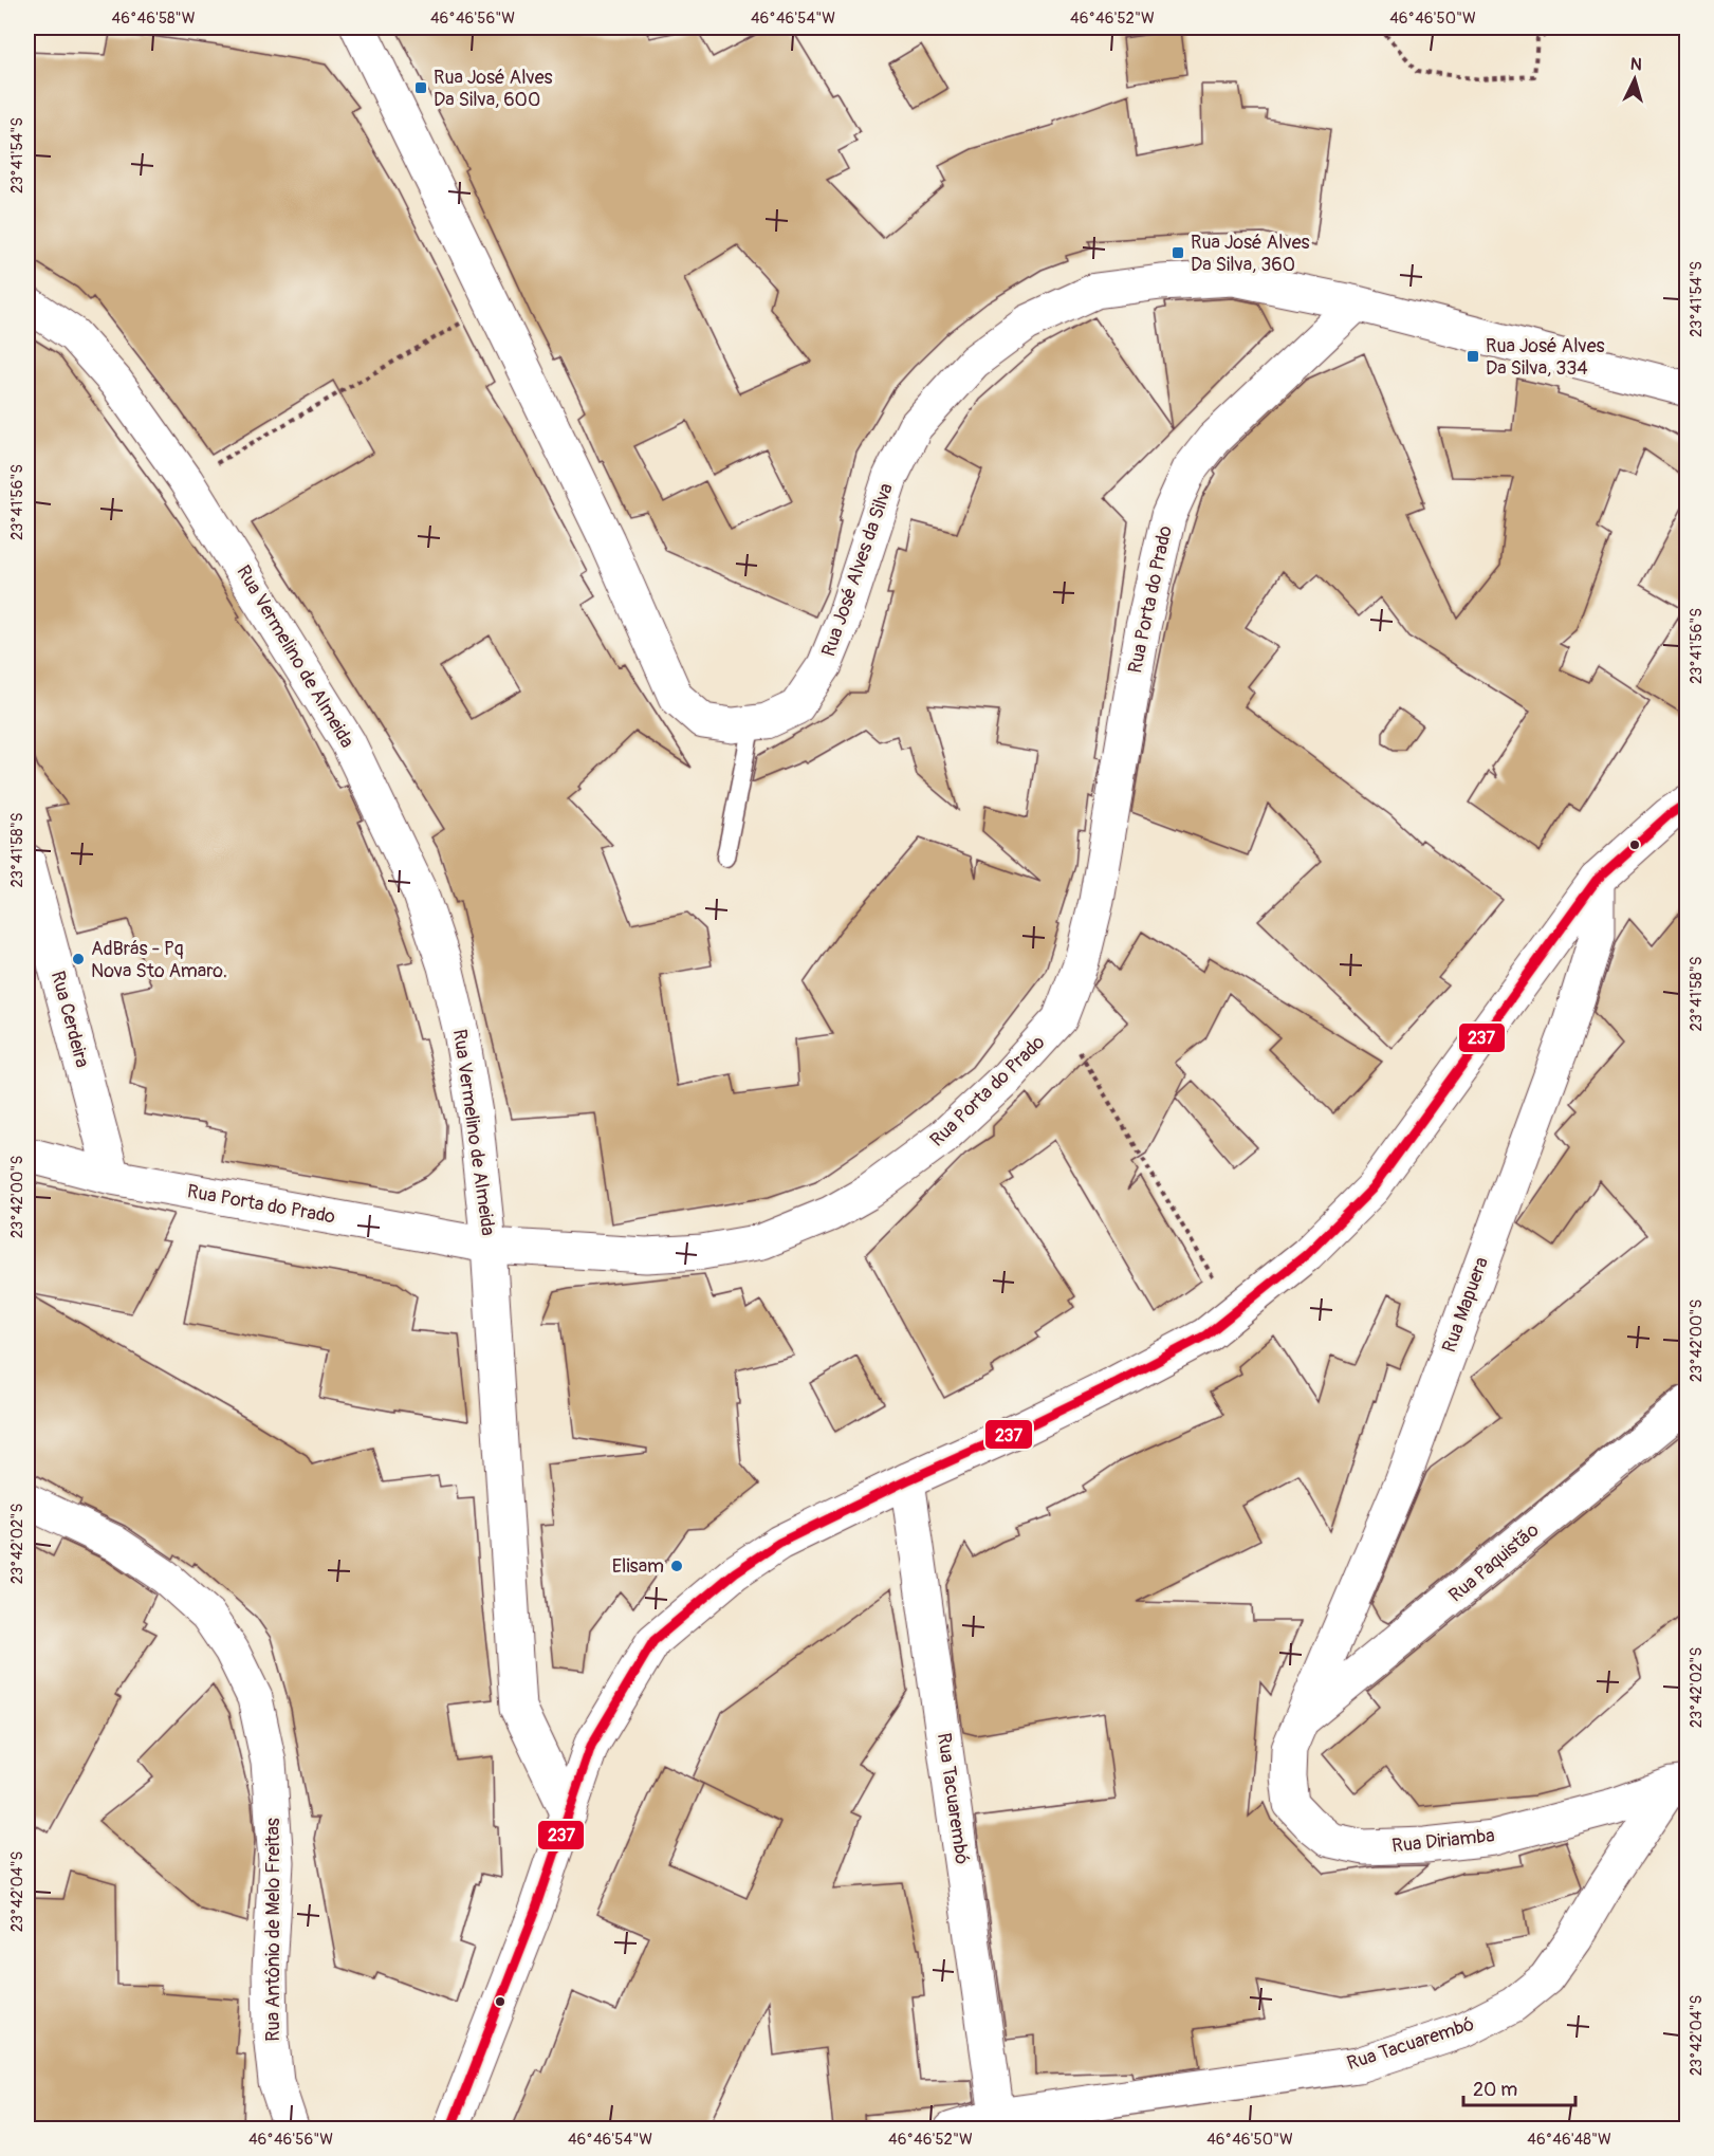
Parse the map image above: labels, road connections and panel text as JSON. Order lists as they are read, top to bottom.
{
  "streets": {
    "street": [
      "Rua José Alves da Silva",
      "Rua Porta do Prado",
      "Rua Vermelino de Almeida",
      "Rua Cerdeira",
      "Rua Mapuera",
      "Rua Paquistão",
      "Rua Tacuarembó",
      "Rua Diriamba",
      "Rua Antônio de Melo Freitas"
    ]
  },
  "crossings": [
    ["Rua José Alves da Silva", "Rua Porta do Prado"],
    ["Rua Porta do Prado", "Rua Vermelino de Almeida"],
    ["Rua Porta do Prado", "Rua Cerdeira"],
    ["Rua Mapuera", "Rua Paquistão"],
    ["Rua Mapuera", "Rua Diriamba"],
    ["Rua Paquistão", "Rua Diriamba"],
    ["Rua Tacuarembó", "Rua Diriamba"]
  ],
  "places": {
    "transit": ["Rua José Alves Da Silva, 600", "Rua José Alves Da Silva, 360", "Rua José Alves Da Silva, 334"],
    "other": ["AdBrás - Pq Nova Sto Amaro.", "Elisam"]
  },
  "lines": ["transit line 237"],
  "scale_bar": "20 m",
  "north": "top",
  "coordinates": [
    "46°46'58\"W",
    "46°46'56\"W",
    "46°46'54\"W",
    "46°46'52\"W",
    "46°46'50\"W",
    "23°41'54\"S",
    "23°41'56\"S",
    "23°41'58\"S",
    "23°42'00\"S",
    "23°42'02\"S",
    "23°42'04\"S",
    "46°46'48\"W"
  ]
}
